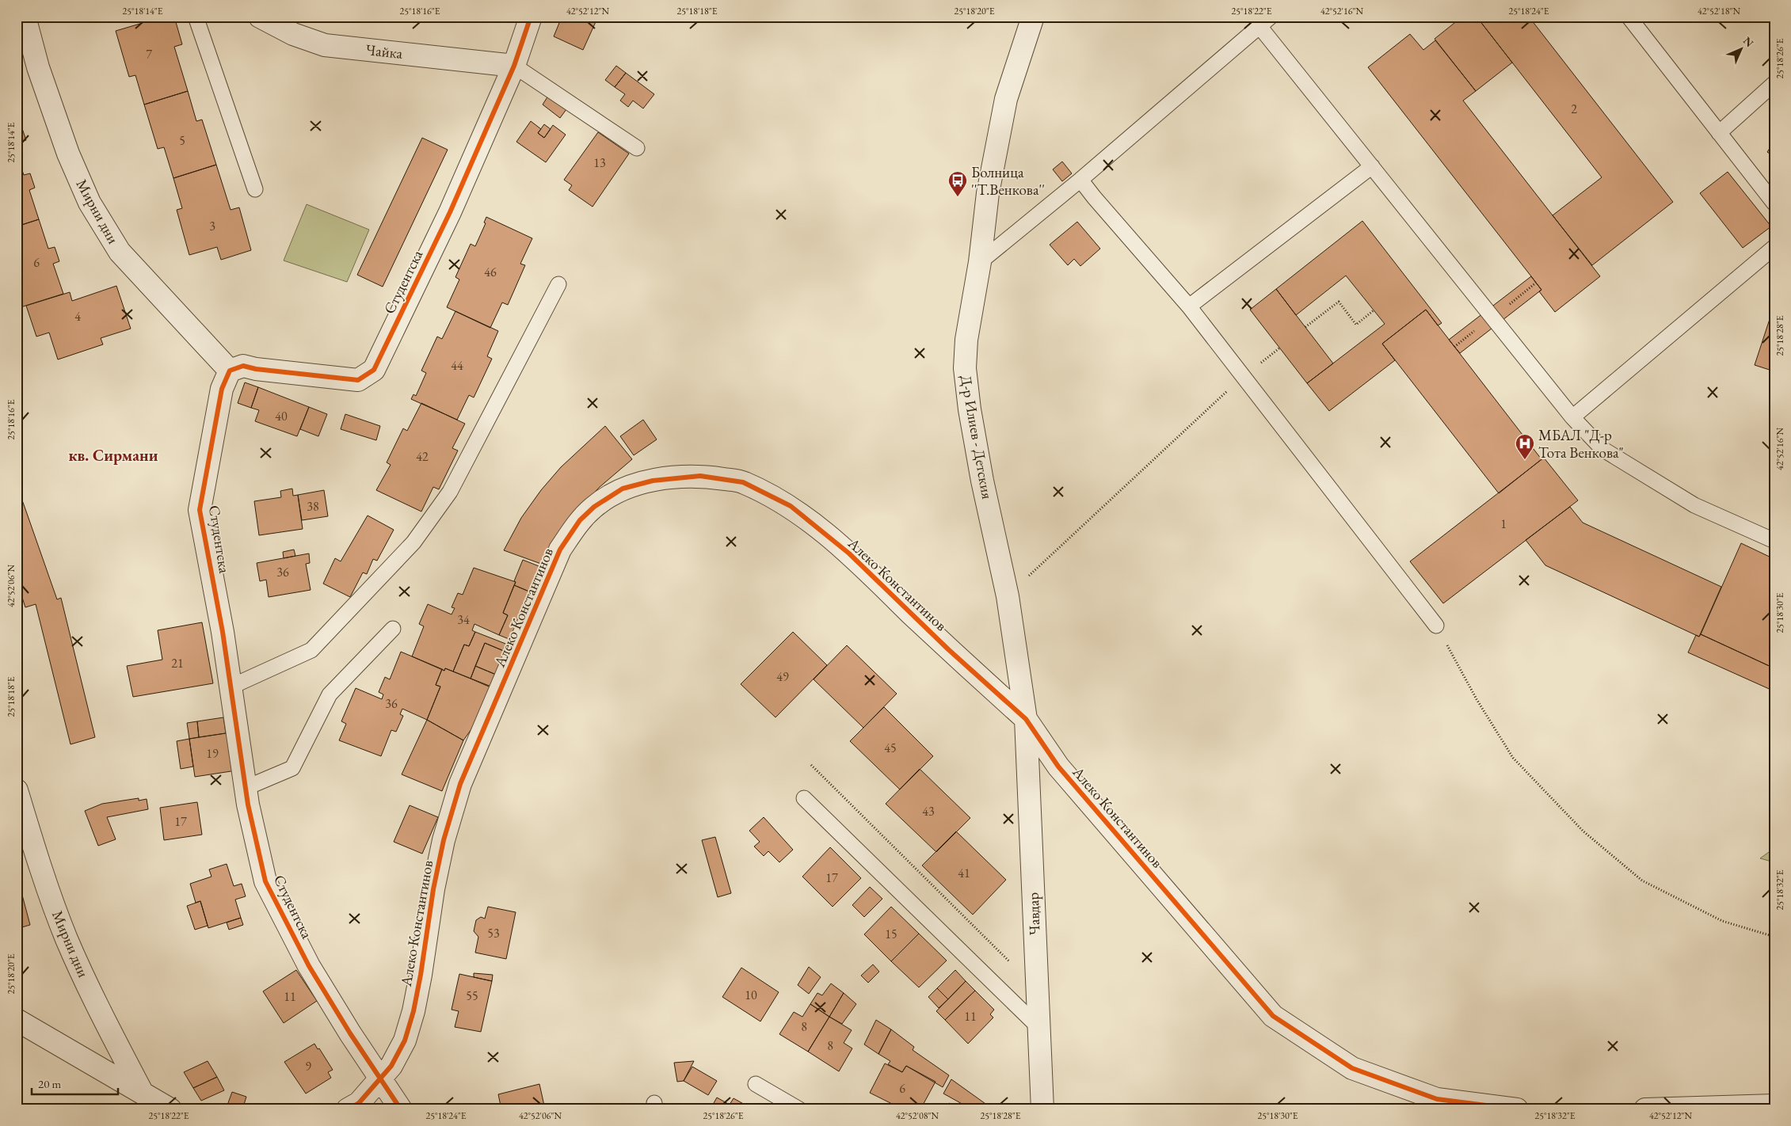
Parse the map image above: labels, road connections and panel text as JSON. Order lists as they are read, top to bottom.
{
  "streets": {
    "street": [
      "Чайка",
      "Мирни дни",
      "Студентска",
      "Д-р Илиев - Детския",
      "Алеко Константинов",
      "Чавдар"
    ]
  },
  "crossings": [
    ["Чайка", "Студентска"],
    ["Мирни дни", "Студентска"],
    ["Студентска", "Алеко Константинов"],
    ["Д-р Илиев - Детския", "Алеко Константинов"],
    ["Д-р Илиев - Детския", "Чавдар"],
    ["Алеко Константинов", "Чавдар"]
  ],
  "districts": ["кв. Сирмани"],
  "places": {
    "bus stop": ["Болница ''Т.Венкова''"],
    "hospital": ["МБАЛ \"Д-р Тота Венкова\""]
  },
  "house_numbers": [
    "7",
    "2",
    "5",
    "13",
    "3",
    "6",
    "46",
    "4",
    "44",
    "40",
    "42",
    "38",
    "1",
    "36",
    "34",
    "21",
    "49",
    "36",
    "45",
    "19",
    "43",
    "17",
    "41",
    "17",
    "53",
    "15",
    "10",
    "55",
    "11",
    "11",
    "8",
    "8",
    "9",
    "6"
  ],
  "scale_bar": "20 m",
  "north": "top right",
  "coordinates": [
    "25°18'14\"E",
    "25°18'16\"E",
    "42°52'12\"N",
    "25°18'18\"E",
    "25°18'20\"E",
    "25°18'22\"E",
    "42°52'16\"N",
    "25°18'24\"E",
    "42°52'18\"N",
    "25°18'26\"E",
    "25°18'28\"E",
    "42°52'06\"N",
    "25°18'30\"E",
    "25°18'32\"E",
    "42°52'08\"N"
  ]
}
